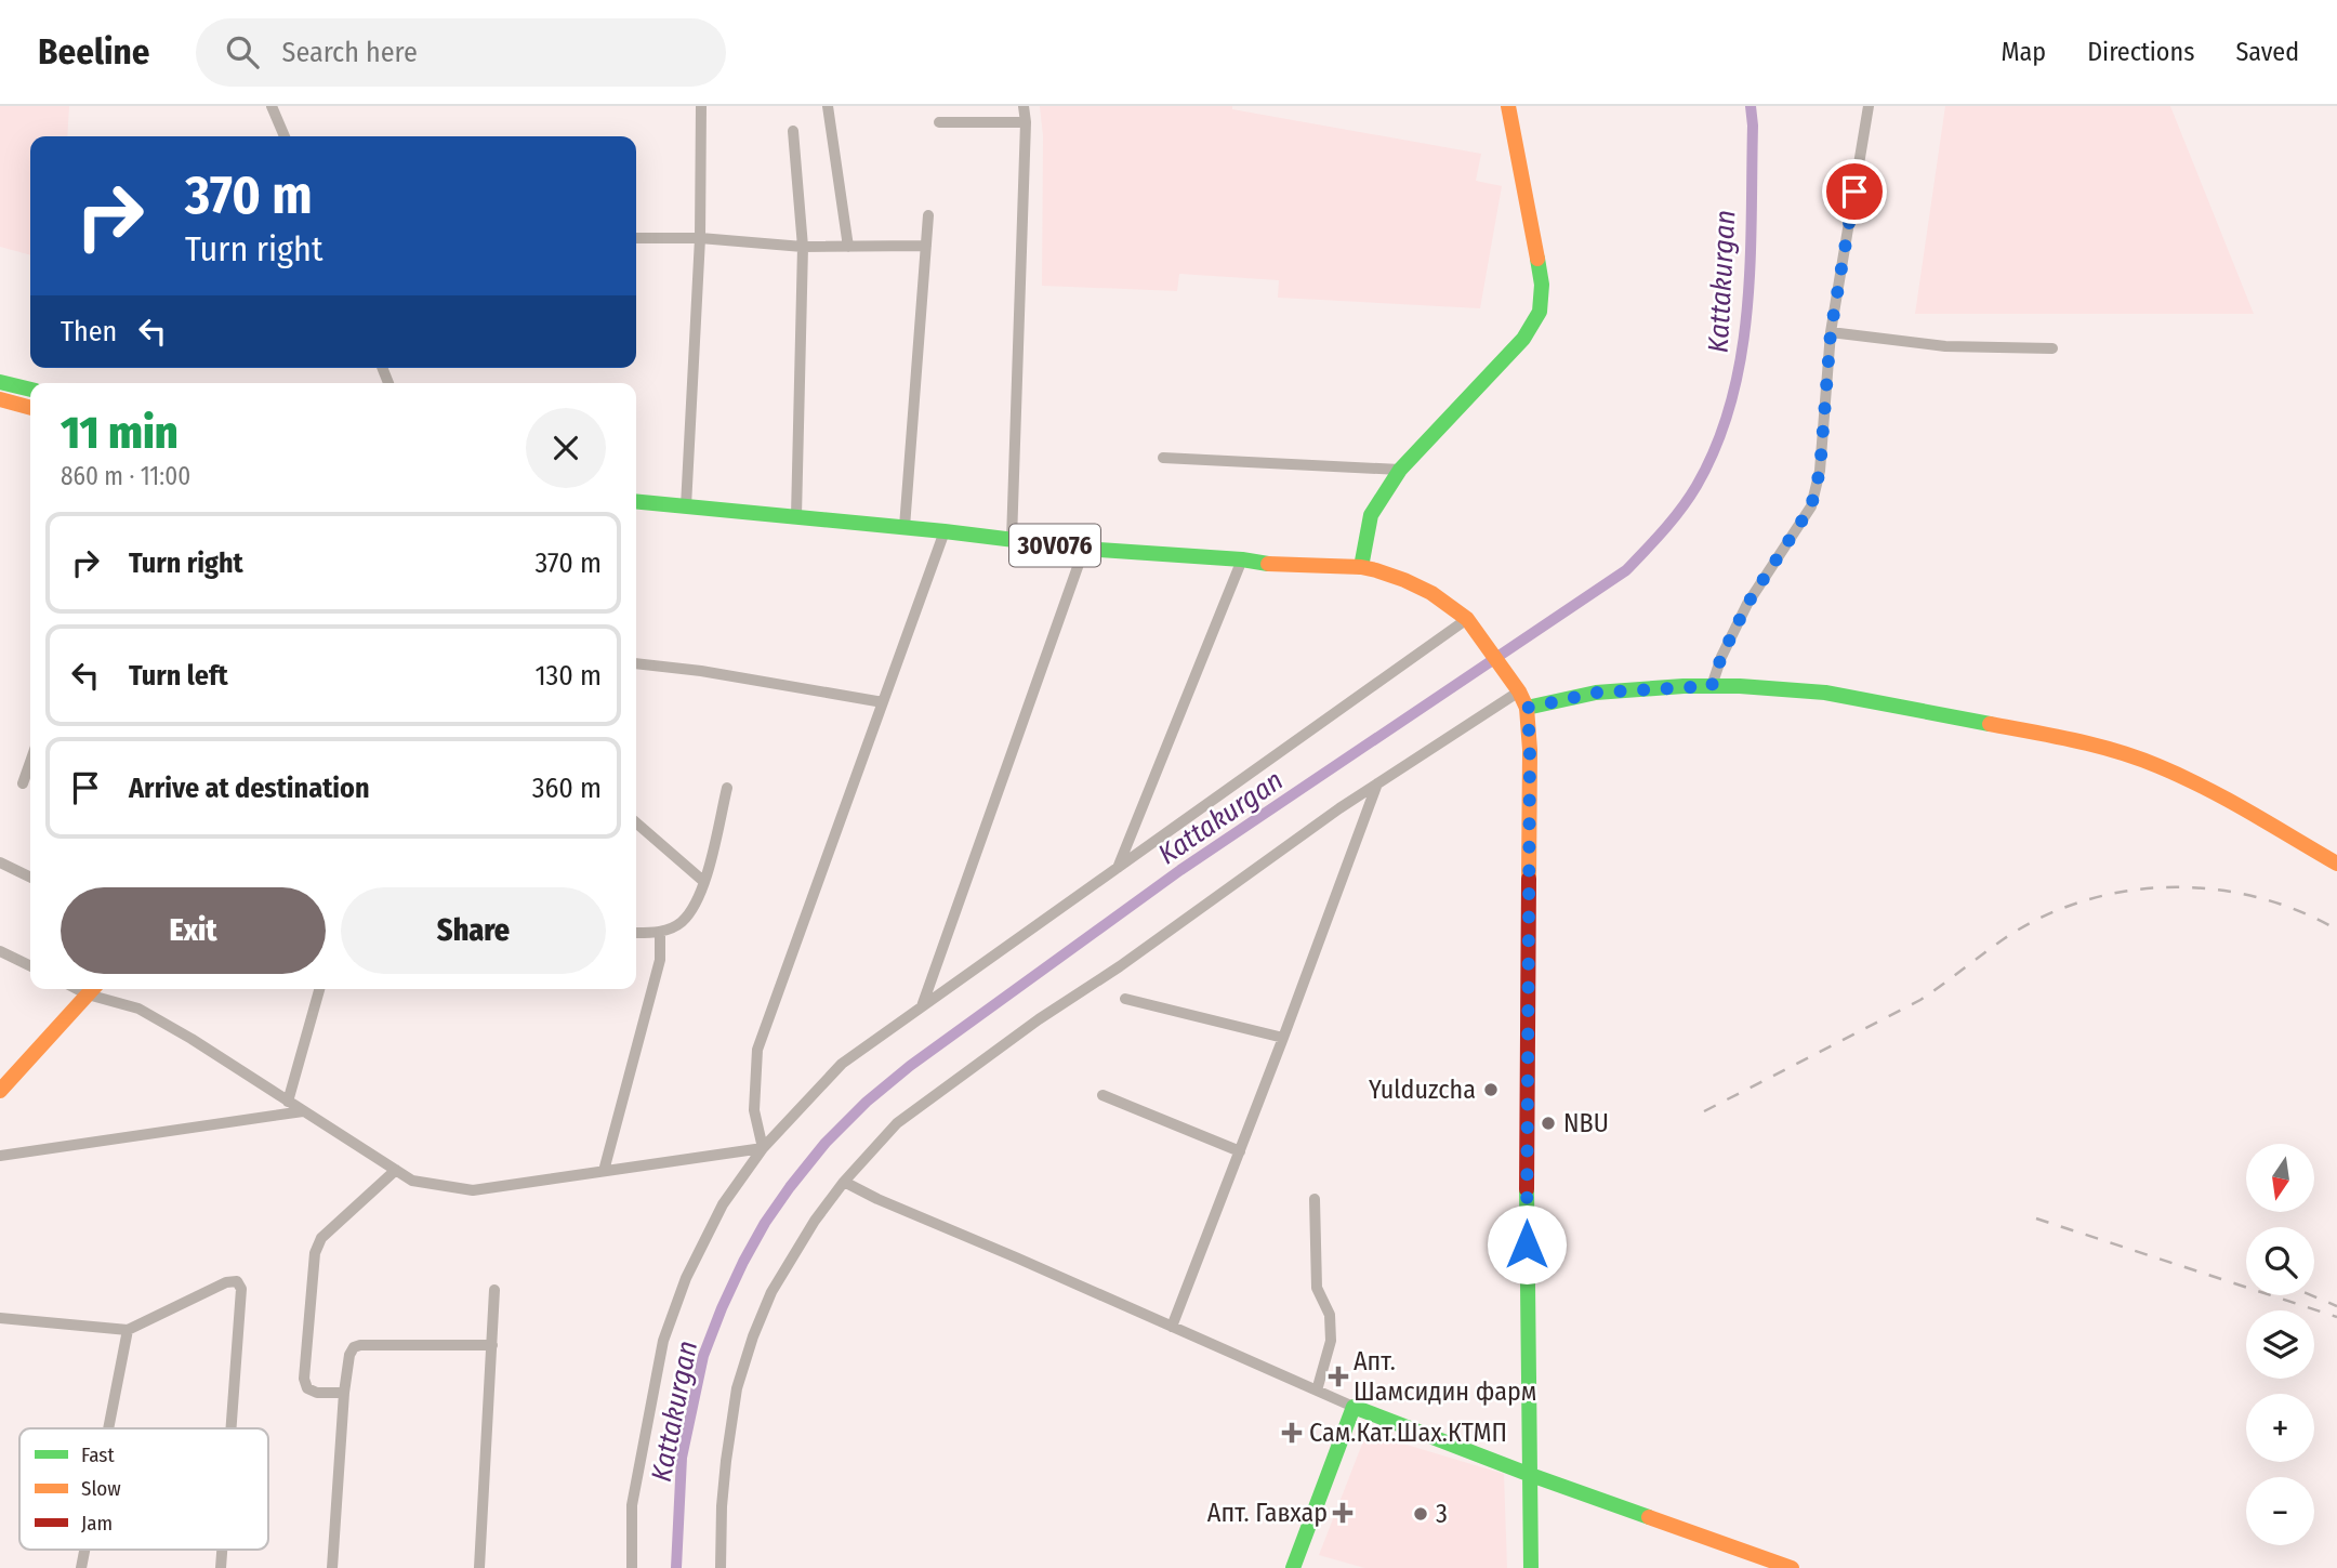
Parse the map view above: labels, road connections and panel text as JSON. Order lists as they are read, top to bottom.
{
  "streets": {
    "main road": ["30V076"]
  },
  "water": ["Kattakurgan"],
  "places": {
    "other": ["Yulduzcha", "NBU", "3"],
    "health": ["Апт. Шамсидин фарм", "Сам.Кат.Шах.КТМП", "Апт. Гавхар"]
  },
  "legend": ["Fast", "Slow", "Jam"],
  "north": "bottom",
  "page": {
    "header": "Beeline",
    "search": "Search here",
    "nav": ["Map", "Directions", "Saved"],
    "turn": ["370 m", "Turn right"],
    "then": "Then",
    "heading": ["11 min", "860 m · 11:00"],
    "list": [
      {
        "name": "Turn right",
        "value": "370 m"
      },
      {
        "name": "Turn left",
        "value": "130 m"
      },
      {
        "name": "Arrive at destination",
        "value": "360 m"
      }
    ],
    "buttons": ["Exit", "Share"],
    "map_buttons": ["+", "−"]
  }
}
